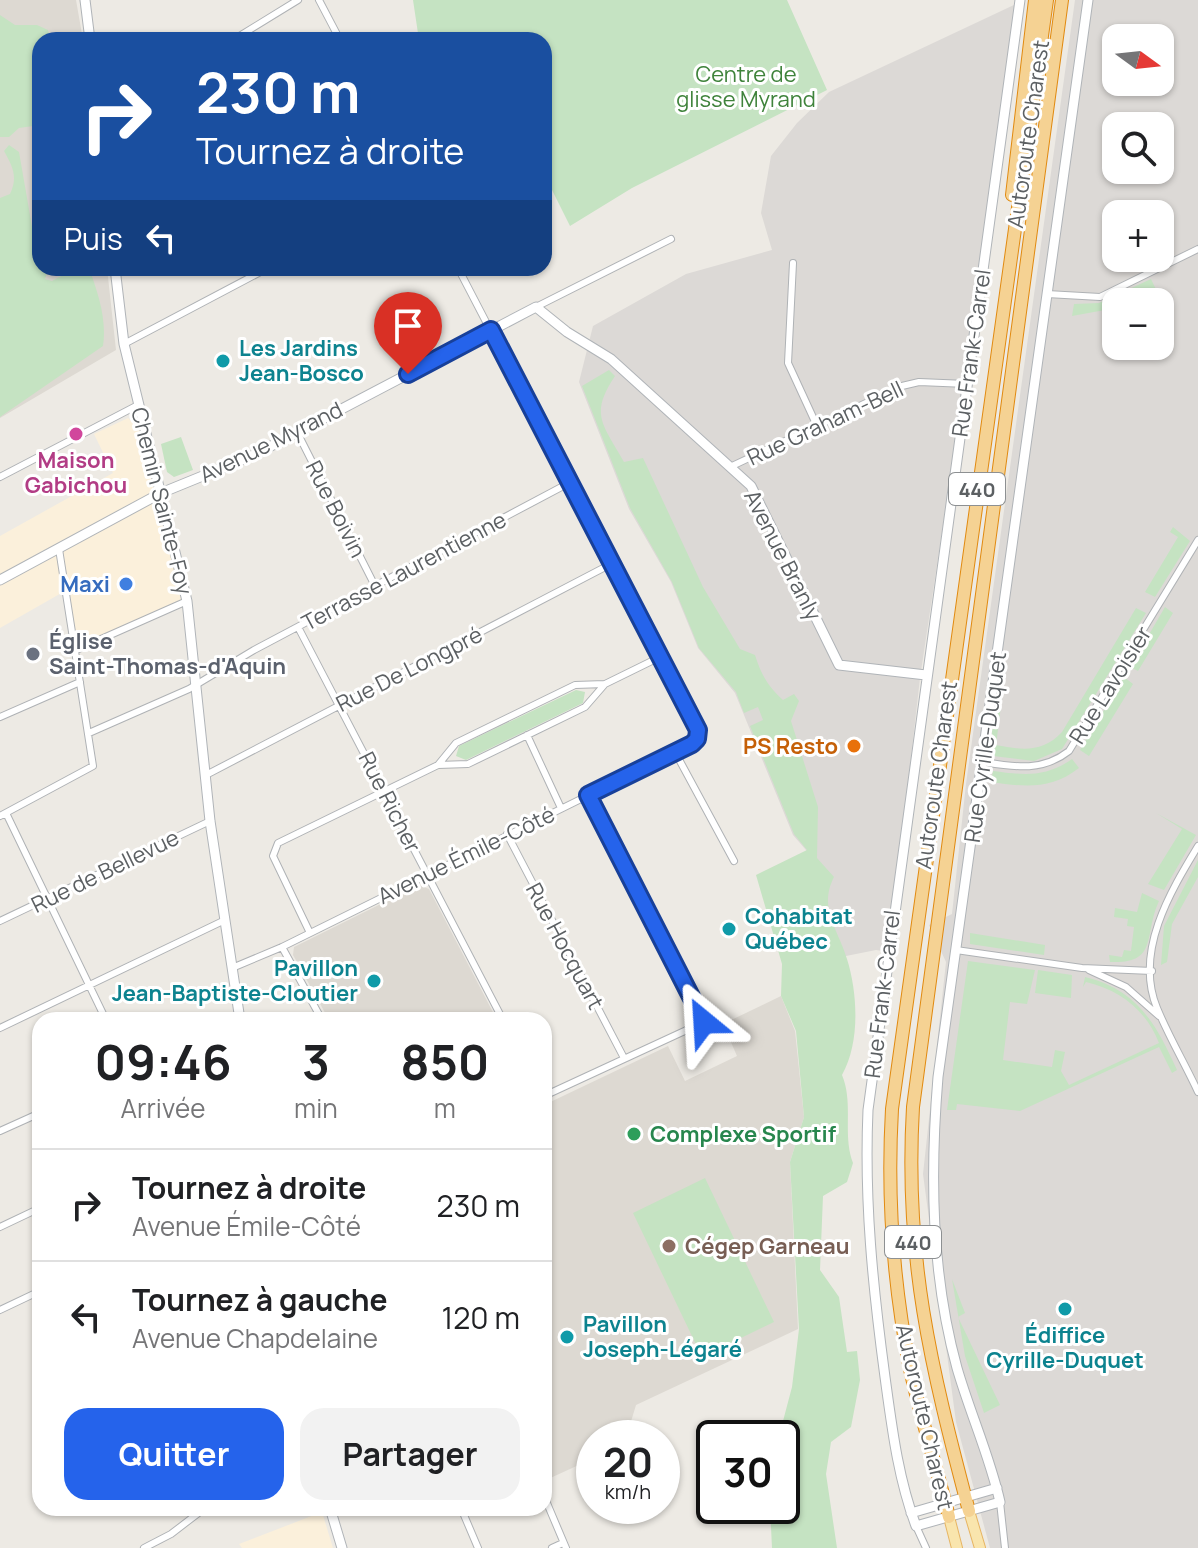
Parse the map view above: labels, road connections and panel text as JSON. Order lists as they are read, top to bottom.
{
  "streets": {
    "highway": ["Autoroute Charest", "440"],
    "street": [
      "Rue Frank-Carrel",
      "Rue Graham-Bell",
      "Avenue Myrand",
      "Chemin Sainte-Foy",
      "Rue Boivin",
      "Avenue Branly",
      "Terrasse Laurentienne",
      "Rue De Longpré",
      "Rue Lavoisier",
      "Rue Cyrille-Duquet",
      "Rue Richer",
      "Avenue Émile-Côté",
      "Rue de Bellevue",
      "Rue Hocquart"
    ]
  },
  "crossings": [
    ["Rue Frank-Carrel", "Rue Graham-Bell"],
    ["Rue Frank-Carrel", "Avenue Branly"],
    ["Rue Graham-Bell", "Avenue Branly"],
    ["Avenue Myrand", "Chemin Sainte-Foy"],
    ["Avenue Myrand", "Rue Boivin"],
    ["Avenue Myrand", "Avenue Branly"],
    ["Chemin Sainte-Foy", "Terrasse Laurentienne"],
    ["Chemin Sainte-Foy", "Rue De Longpré"],
    ["Chemin Sainte-Foy", "Avenue Émile-Côté"],
    ["Chemin Sainte-Foy", "Rue de Bellevue"],
    ["Rue Boivin", "Terrasse Laurentienne"],
    ["Terrasse Laurentienne", "Rue Richer"],
    ["Rue De Longpré", "Rue Richer"],
    ["Rue Lavoisier", "Rue Cyrille-Duquet"],
    ["Rue Richer", "Avenue Émile-Côté"],
    ["Avenue Émile-Côté", "Rue Hocquart"]
  ],
  "parks": ["Centre de glisse Myrand"],
  "places": [
    "Les Jardins Jean-Bosco",
    "Maison Gabichou",
    "Maxi",
    "Église Saint-Thomas-d'Aquin",
    "PS Resto",
    "Cohabitat Québec",
    "Pavillon Jean-Baptiste-Cloutier",
    "Complexe Sportif",
    "Cégep Garneau",
    "Édiffice Cyrille-Duquet",
    "Pavillon Joseph-Légaré"
  ],
  "north": "right",
  "page": {
    "map_buttons": ["+", "−"],
    "turn": ["230 m", "Tournez à droite"],
    "then": "Puis",
    "eta": [
      "09:46",
      "Arrivée",
      "3",
      "min",
      "850",
      "m"
    ],
    "list": [
      {
        "name": "Tournez à droite",
        "note": "Avenue Émile-Côté",
        "value": "230 m"
      },
      {
        "name": "Tournez à gauche",
        "note": "Avenue Chapdelaine",
        "value": "120 m"
      }
    ],
    "buttons": ["Quitter", "Partager"],
    "speed": "20 km/h",
    "limit": "30"
  }
}
